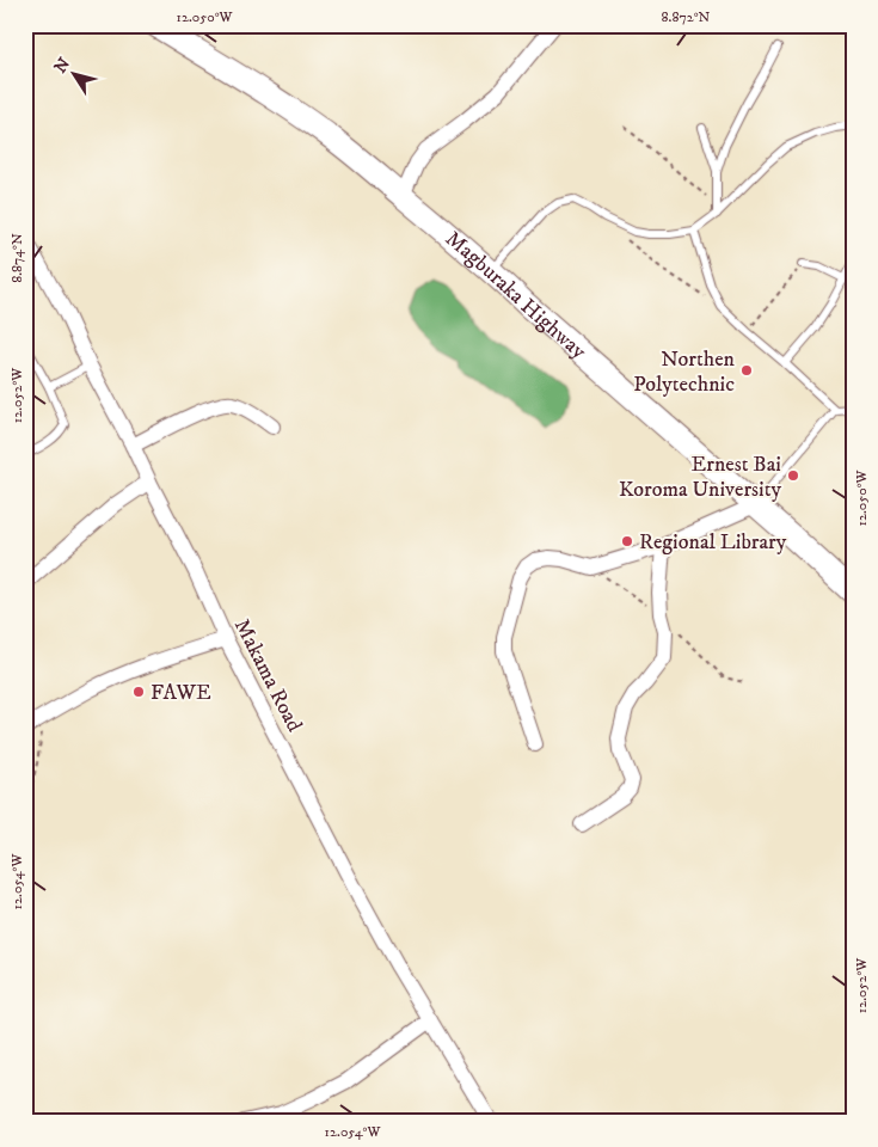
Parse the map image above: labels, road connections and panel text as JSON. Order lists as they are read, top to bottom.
{
  "streets": {
    "main road": ["Magburaka Highway"],
    "street": ["Makama Road"]
  },
  "places": [
    "Northen Polytechnic",
    "Ernest Bai Koroma University",
    "Regional Library",
    "FAWE"
  ],
  "north": "top left",
  "coordinates": [
    "12.050°W",
    "8.872°N",
    "8.874°N",
    "12.052°W",
    "12.054°W"
  ]
}
